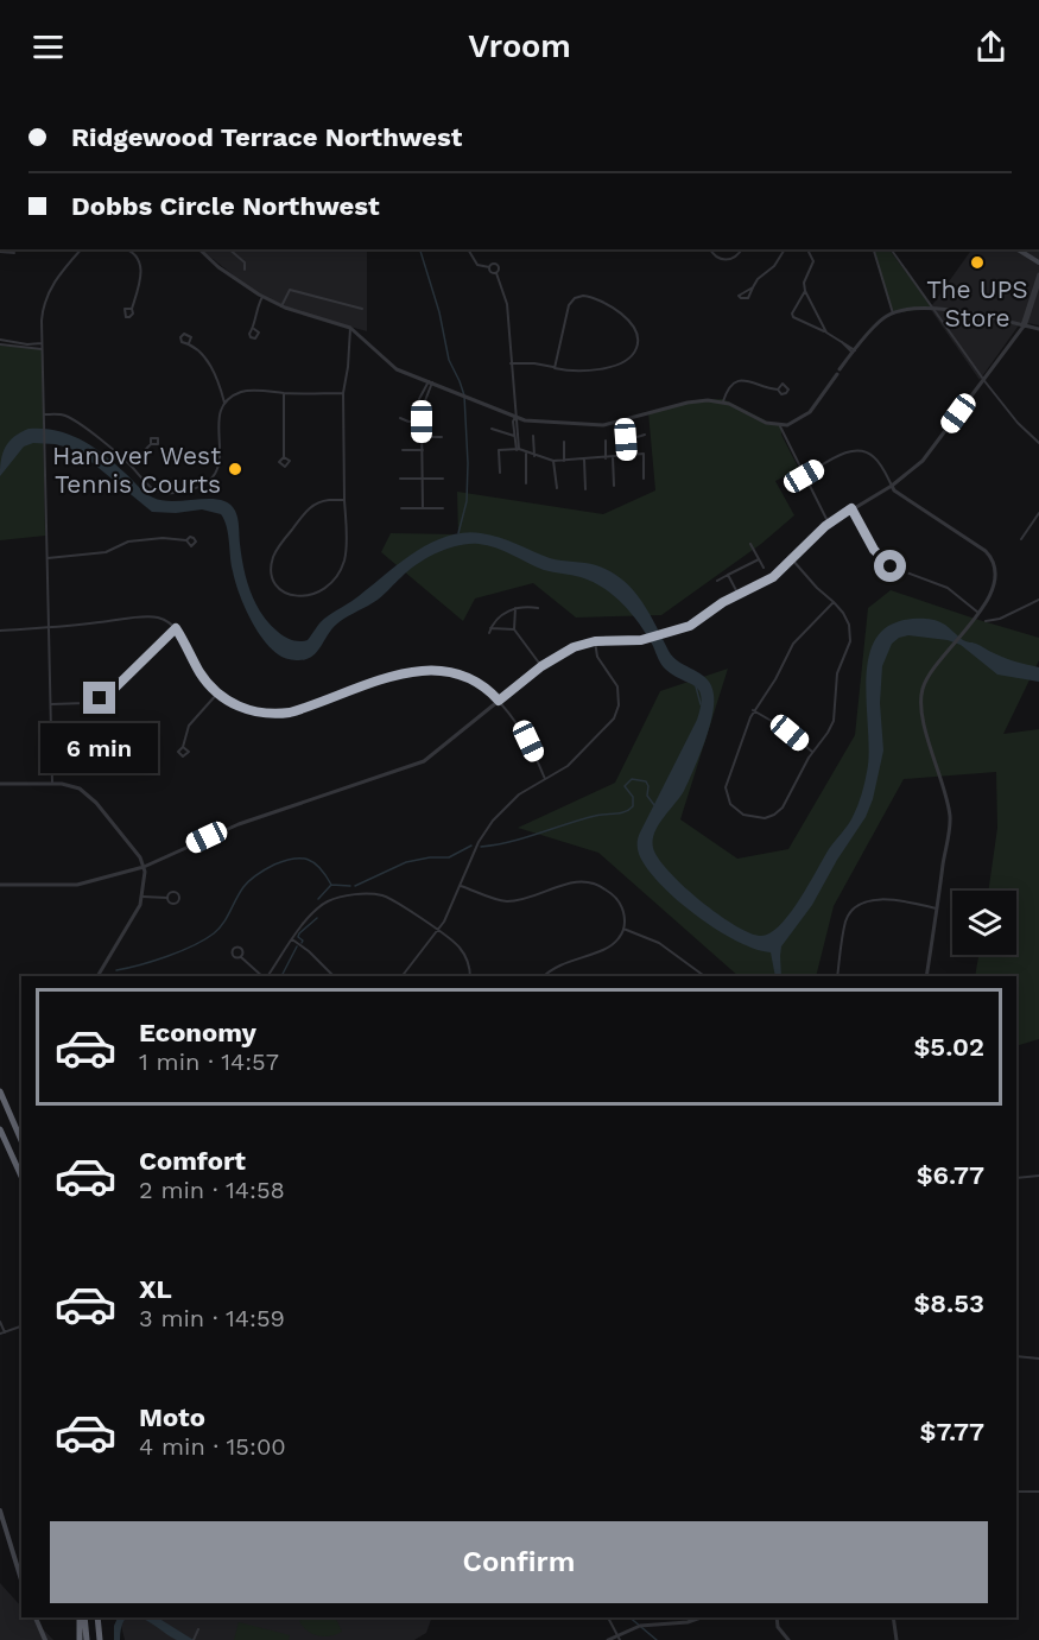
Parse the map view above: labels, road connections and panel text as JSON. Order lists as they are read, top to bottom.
{
  "places": ["The UPS Store", "Hanover West Tennis Courts"],
  "page": {
    "header": "Vroom",
    "banner": ["Ridgewood Terrace Northwest", "Dobbs Circle Northwest"],
    "bubble": "6 min",
    "list": [
      {
        "name": "Economy",
        "note": "1 min · 14:57",
        "value": "$5.02"
      },
      {
        "name": "Comfort",
        "note": "2 min · 14:58",
        "value": "$6.77"
      },
      {
        "name": "XL",
        "note": "3 min · 14:59",
        "value": "$8.53"
      },
      {
        "name": "Moto",
        "note": "4 min · 15:00",
        "value": "$7.77"
      }
    ],
    "buttons": "Confirm"
  }
}
